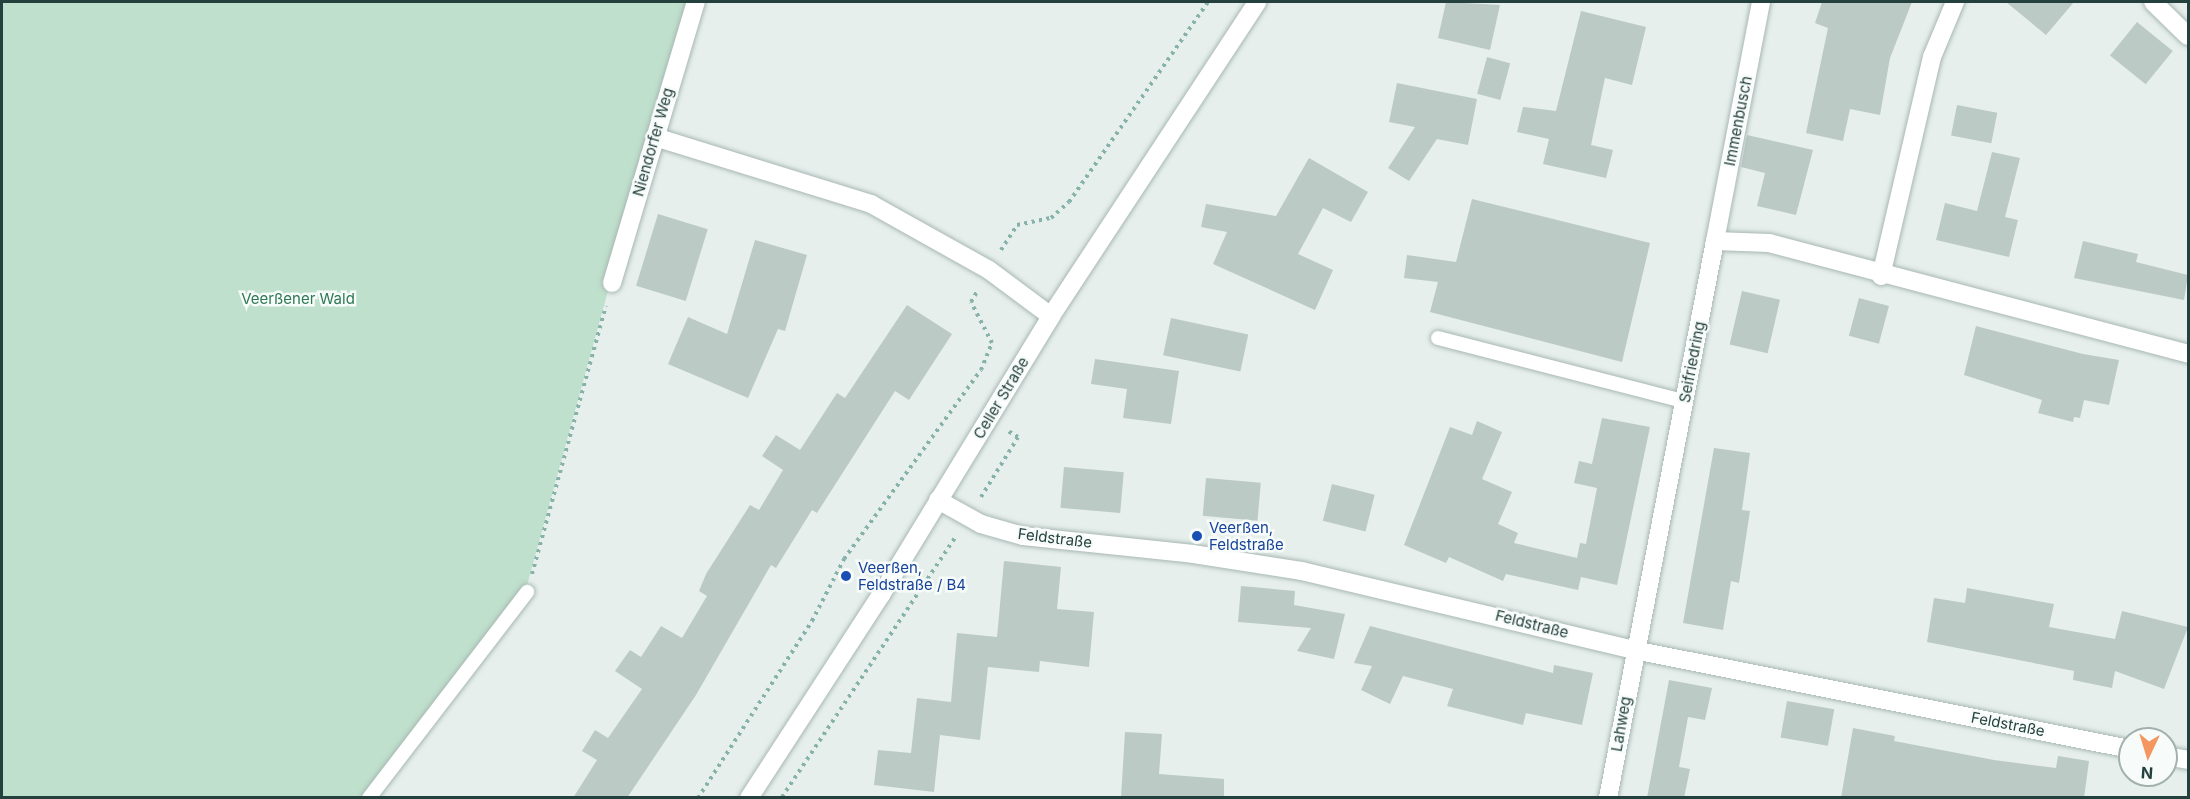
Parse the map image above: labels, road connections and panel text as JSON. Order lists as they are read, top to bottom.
{
  "streets": {
    "street": [
      "Immenbusch",
      "Niendorfer Weg",
      "Seifriedring",
      "Celler Straße",
      "Feldstraße",
      "Lahweg"
    ]
  },
  "crossings": [
    ["Immenbusch", "Seifriedring"],
    ["Seifriedring", "Feldstraße"],
    ["Seifriedring", "Lahweg"],
    ["Celler Straße", "Feldstraße"],
    ["Feldstraße", "Lahweg"]
  ],
  "parks": ["Veerßener Wald"],
  "places": ["Veerßen, Feldstraße", "Veerßen, Feldstraße / B4"],
  "north": "bottom"
}
